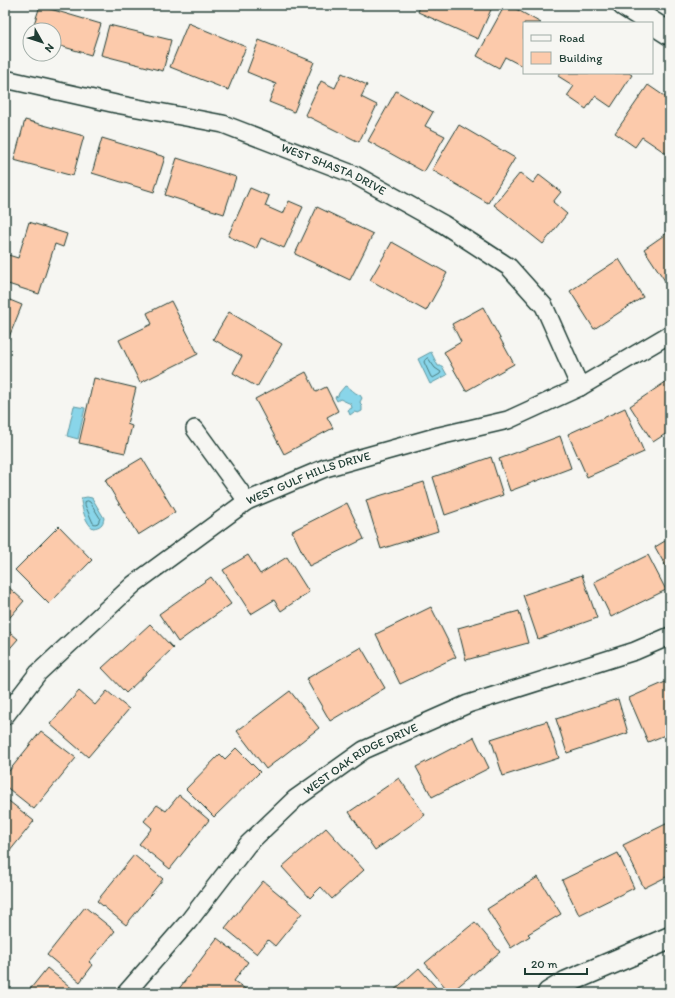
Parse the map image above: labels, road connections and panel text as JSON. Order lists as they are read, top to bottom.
{
  "streets": {
    "street": ["WEST SHASTA DRIVE", "WEST GULF HILLS DRIVE", "WEST OAK RIDGE DRIVE"]
  },
  "crossings": [
    ["WEST SHASTA DRIVE", "WEST GULF HILLS DRIVE"]
  ],
  "legend": ["Road", "Building"],
  "scale_bar": "20 m",
  "north": "bottom right"
}
